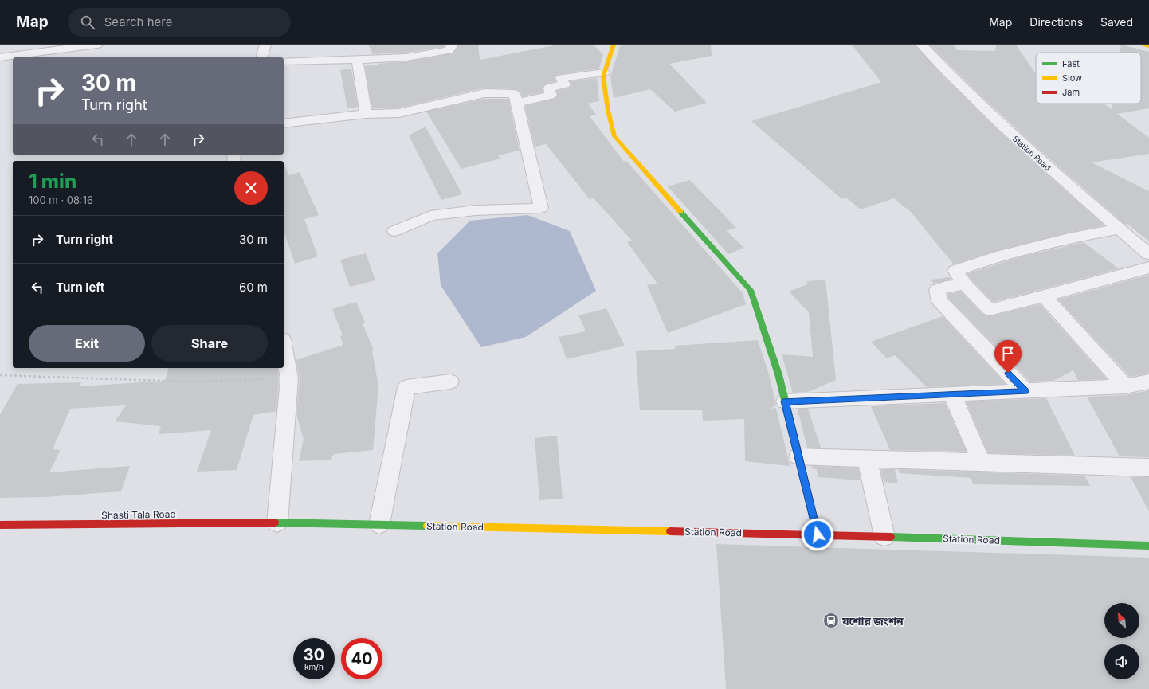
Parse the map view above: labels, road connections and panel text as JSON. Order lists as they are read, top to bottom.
{
  "streets": {
    "street": ["Station Road", "Shasti Tala Road"]
  },
  "crossings": [
    ["Station Road", "Shasti Tala Road"]
  ],
  "places": {
    "station": ["যশোর জংশন"]
  },
  "legend": ["Fast", "Slow", "Jam"],
  "north": "top left",
  "page": {
    "header": "Map",
    "search": "Search here",
    "nav": ["Map", "Directions", "Saved"],
    "turn": ["30 m", "Turn right"],
    "heading": ["1 min", "100 m · 08:16"],
    "list": [
      {
        "name": "Turn right",
        "value": "30 m"
      },
      {
        "name": "Turn left",
        "value": "60 m"
      }
    ],
    "buttons": ["Exit", "Share"],
    "speed": "30 km/h",
    "limit": "40"
  }
}
